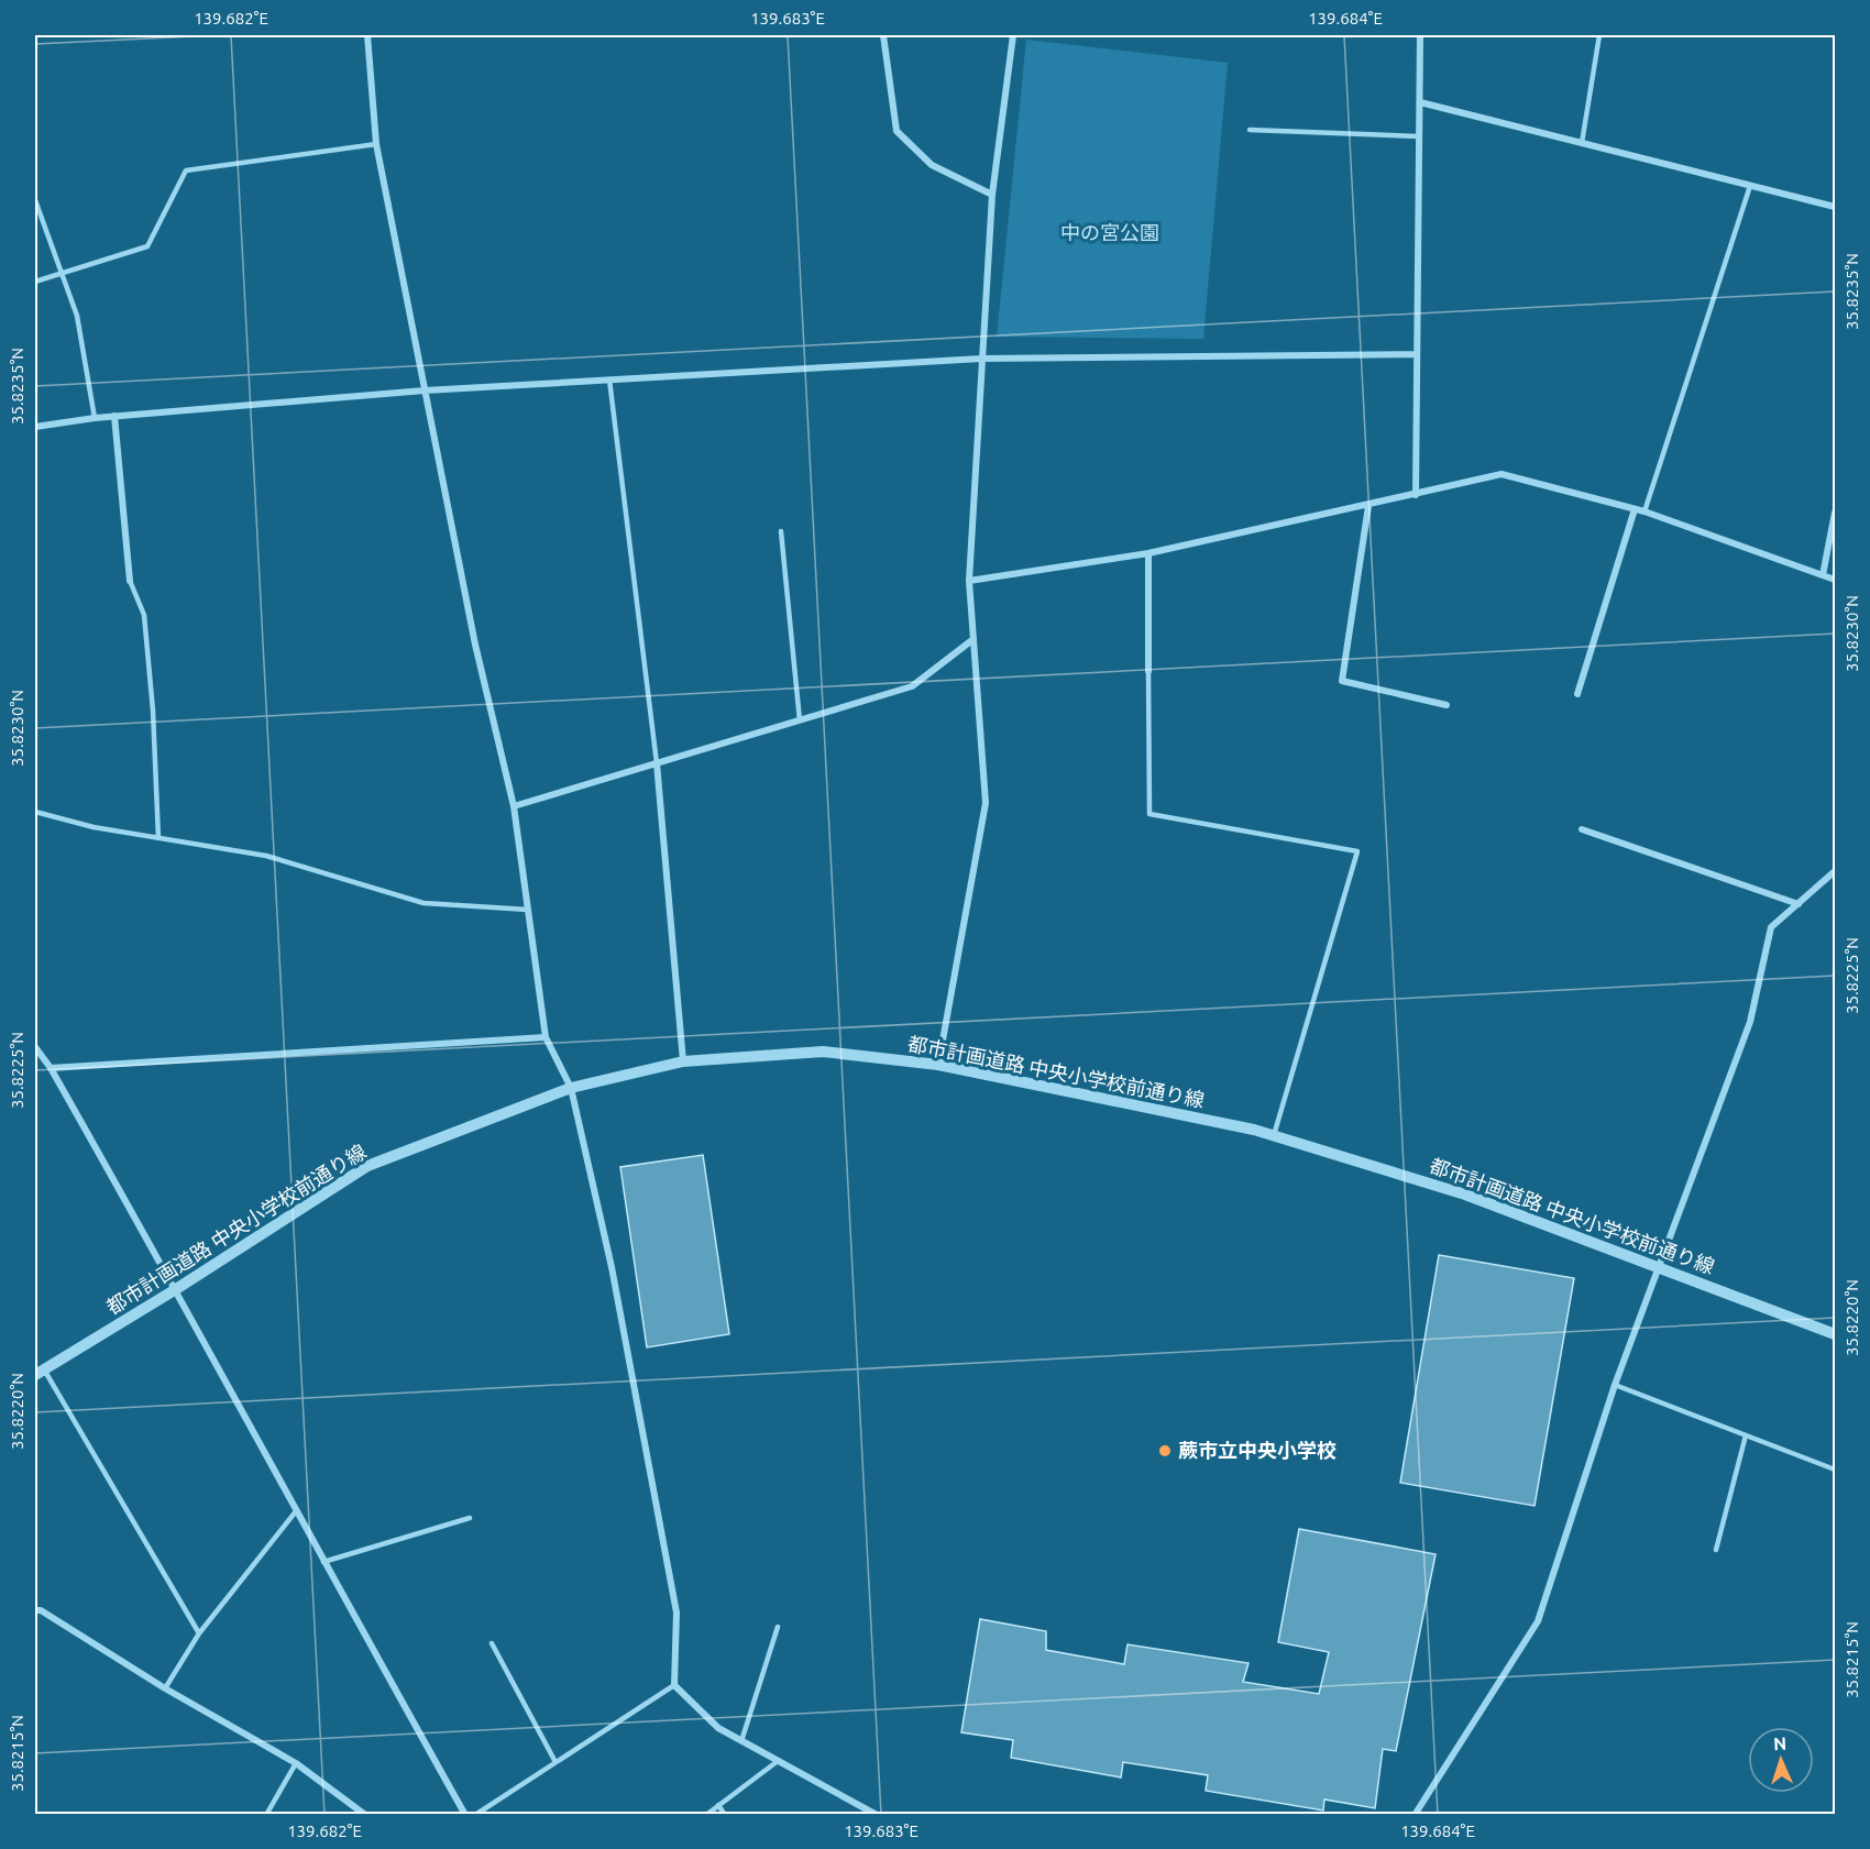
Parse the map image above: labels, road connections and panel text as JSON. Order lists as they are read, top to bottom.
{
  "streets": {
    "street": ["都市計画道路 中央小学校前通り線"]
  },
  "parks": ["中の宮公園"],
  "places": ["蕨市立中央小学校"],
  "north": "top",
  "coordinates": [
    "139.682°E",
    "139.683°E",
    "139.684°E",
    "35.8235°N",
    "35.8230°N",
    "35.8225°N",
    "35.8220°N",
    "35.8215°N"
  ]
}
